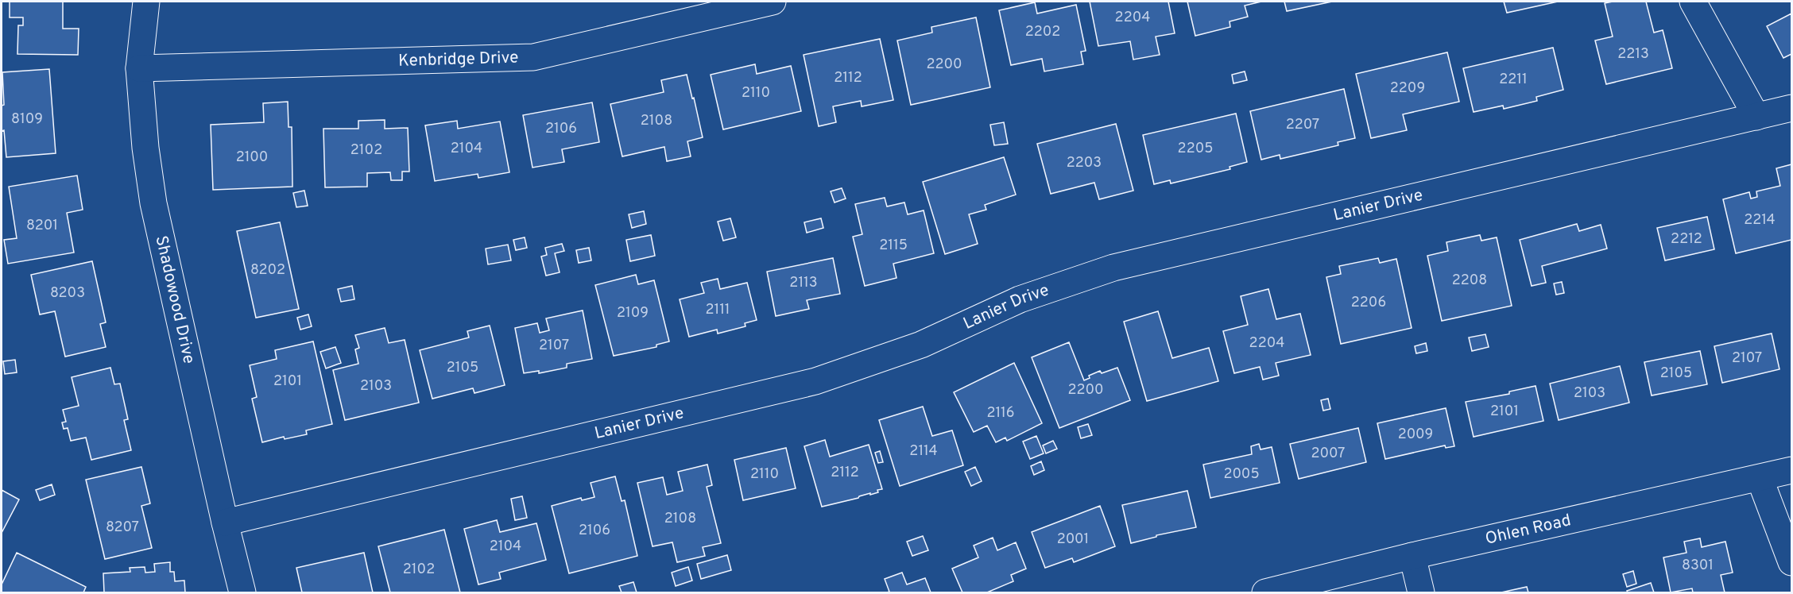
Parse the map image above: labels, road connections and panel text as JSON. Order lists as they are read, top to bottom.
{
  "streets": {
    "street": [
      "Kenbridge Drive",
      "Lanier Drive",
      "Shadowood Drive",
      "Ohlen Road"
    ]
  },
  "crossings": [
    ["Kenbridge Drive", "Shadowood Drive"],
    ["Lanier Drive", "Shadowood Drive"]
  ],
  "house_numbers": [
    "2204",
    "2202",
    "2213",
    "2200",
    "2112",
    "2211",
    "2209",
    "2110",
    "8109",
    "2108",
    "2207",
    "2106",
    "2104",
    "2205",
    "2102",
    "2100",
    "2203",
    "2214",
    "8201",
    "2212",
    "2115",
    "8202",
    "2208",
    "2113",
    "8203",
    "2206",
    "2111",
    "2109",
    "2204",
    "2107",
    "2107",
    "2105",
    "2105",
    "2101",
    "2103",
    "2200",
    "2103",
    "2101",
    "2116",
    "2009",
    "2114",
    "2007",
    "2112",
    "2110",
    "2005",
    "2108",
    "8207",
    "2106",
    "2001",
    "2104",
    "8301",
    "2102"
  ]
}
